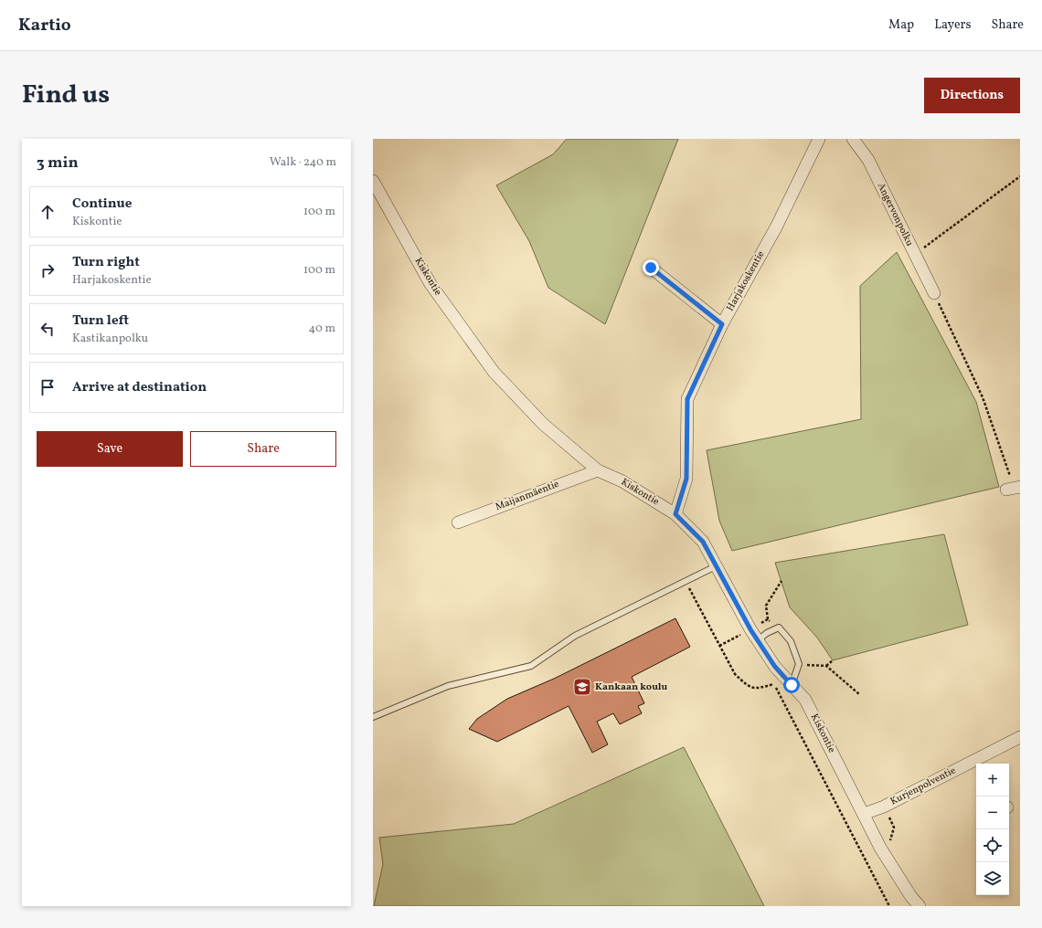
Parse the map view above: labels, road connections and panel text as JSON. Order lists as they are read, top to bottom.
{
  "streets": {
    "street": [
      "Angervonpolku",
      "Kiskontie",
      "Harjakoskentie",
      "Maijanmäentie",
      "Kurjenpolventie"
    ]
  },
  "crossings": [
    ["Kiskontie", "Harjakoskentie"],
    ["Kiskontie", "Maijanmäentie"],
    ["Kiskontie", "Kurjenpolventie"]
  ],
  "places": {
    "school or university": ["Kankaan koulu"]
  },
  "page": {
    "header": "Kartio",
    "nav": ["Map", "Layers", "Share"],
    "title": "Find us",
    "buttons": [
      "Directions",
      ["Save", "Share"]
    ],
    "heading": ["3 min", "Walk · 240 m"],
    "list": [
      ["Continue", "Kiskontie", "100 m"],
      ["Turn right", "Harjakoskentie", "100 m"],
      ["Turn left", "Kastikanpolku", "40 m"],
      "Arrive at destination"
    ],
    "map_buttons": ["+", "−"]
  }
}
